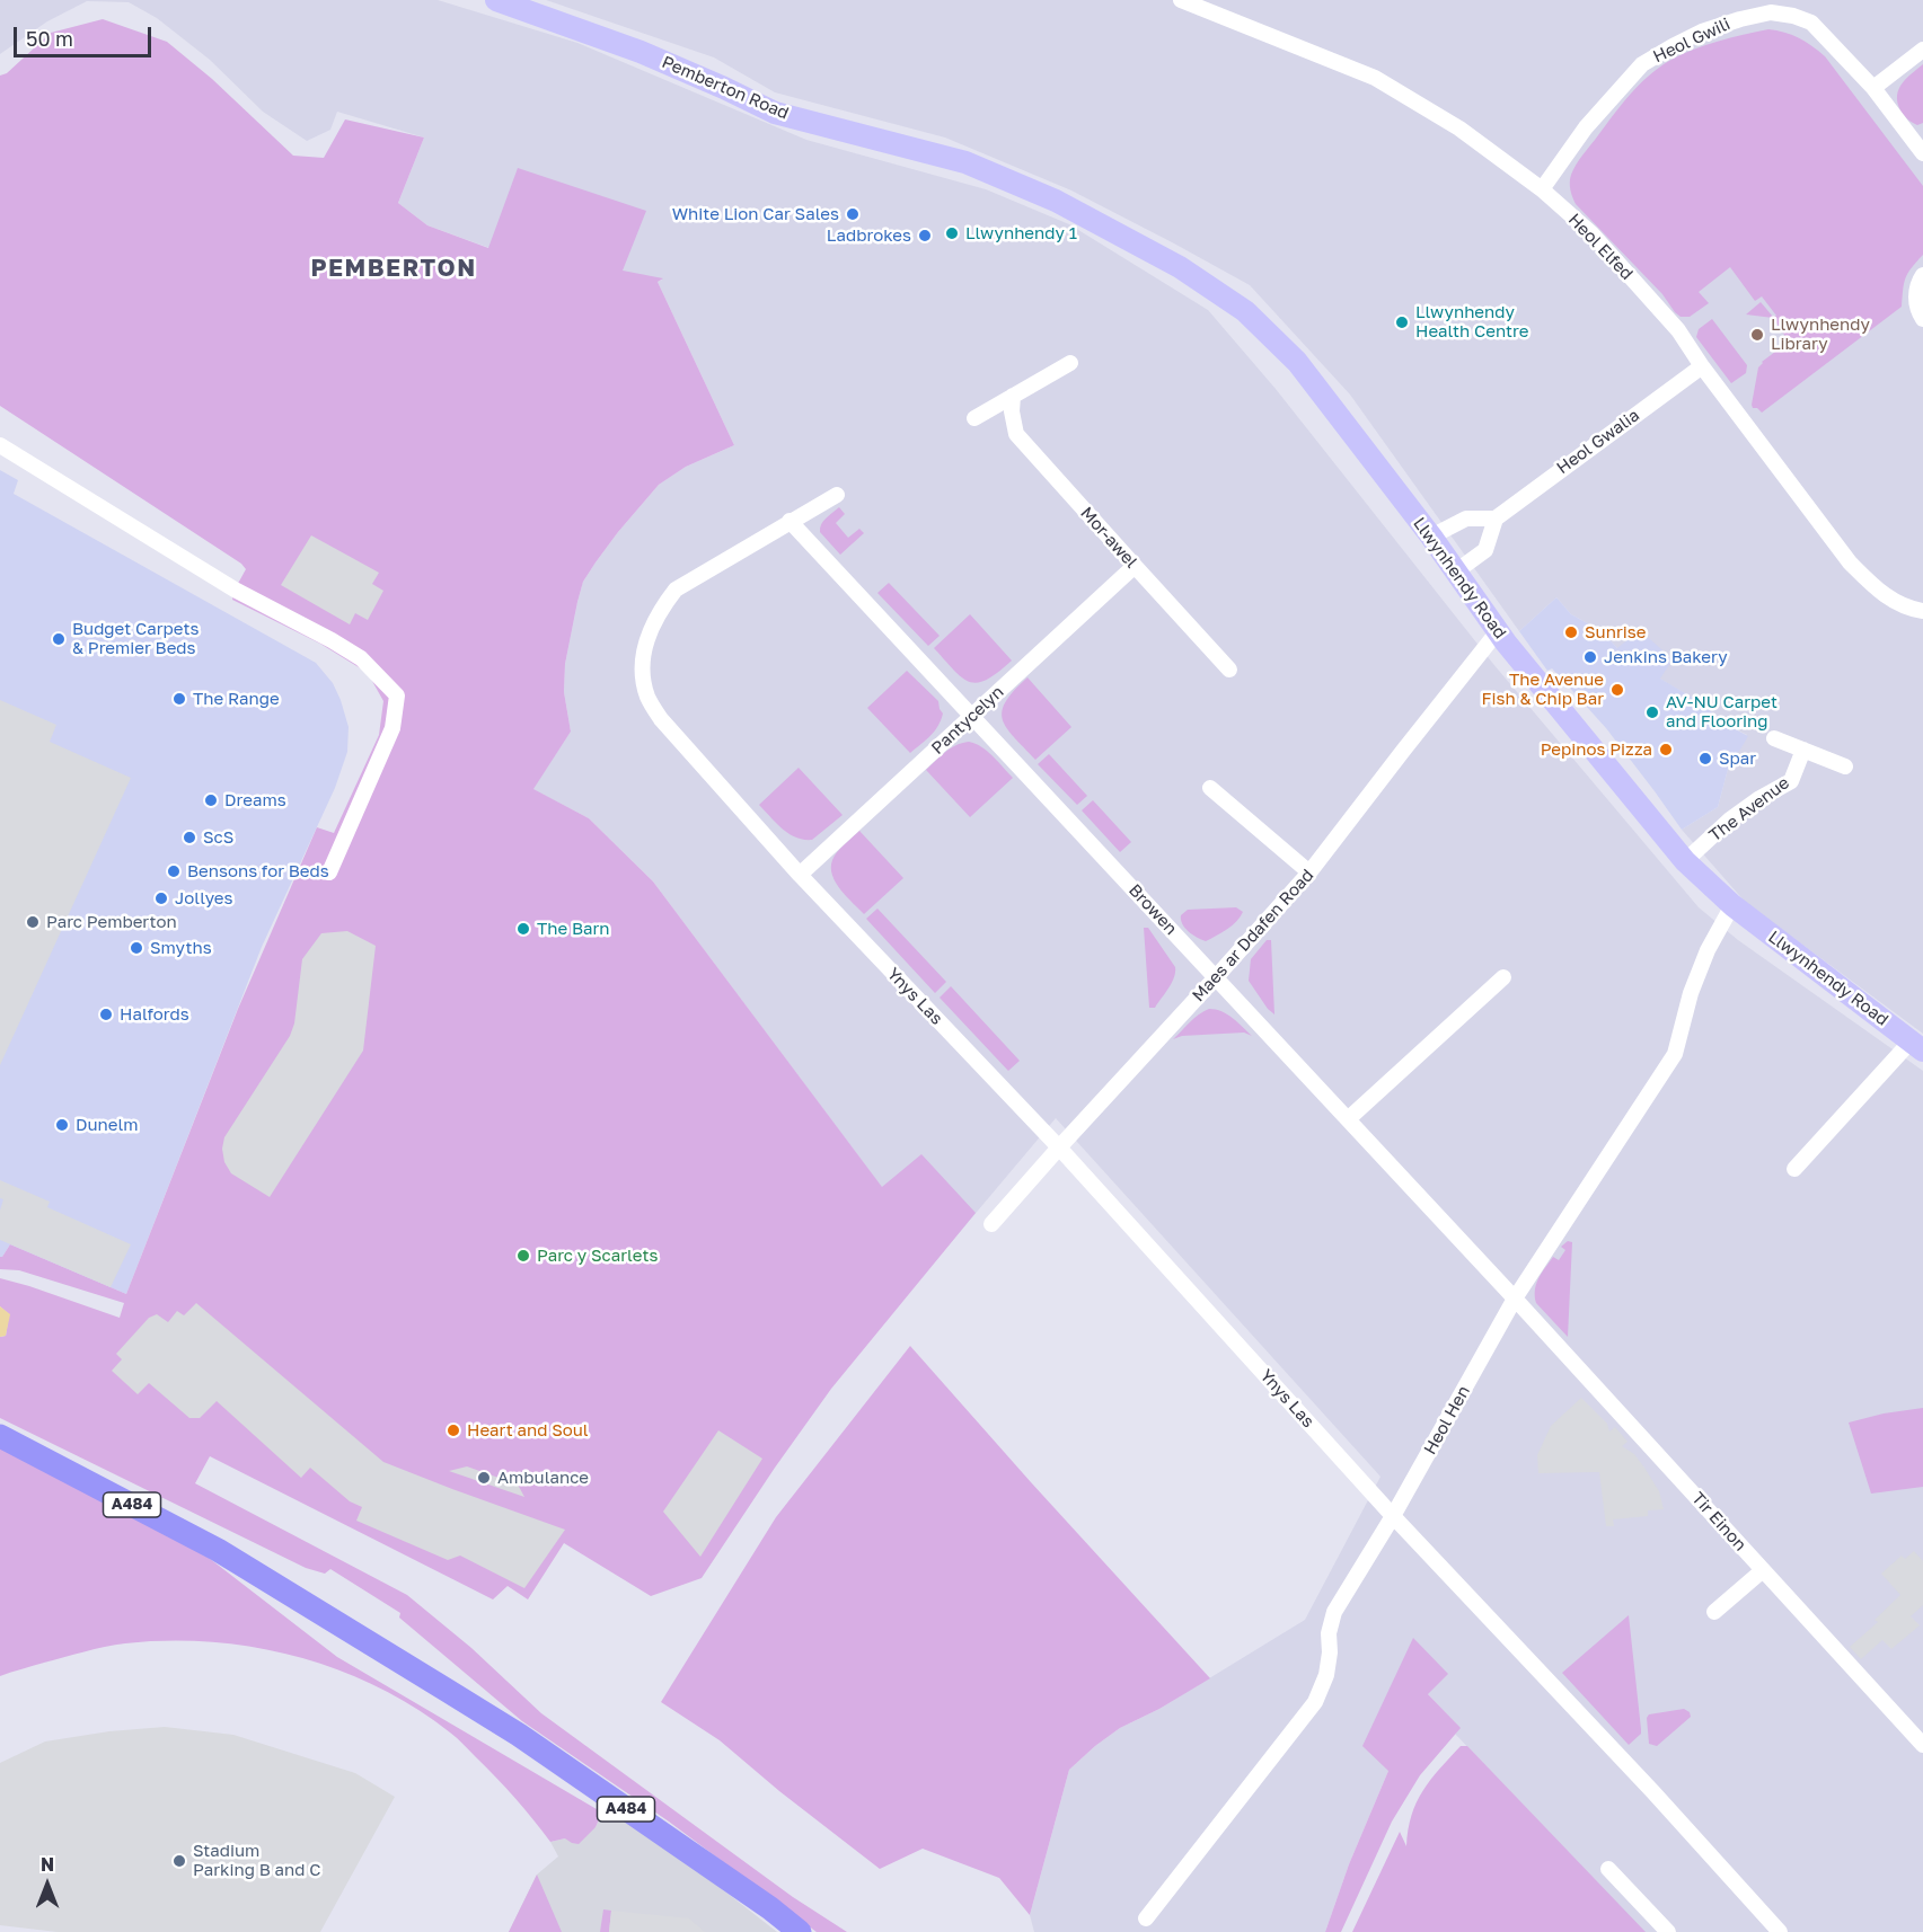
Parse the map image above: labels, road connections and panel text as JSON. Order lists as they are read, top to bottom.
{
  "streets": {
    "main road": ["Pemberton Road", "Llwynhendy Road", "A484"],
    "street": [
      "Heol Gwili",
      "Heol Elfed",
      "Heol Gwalia",
      "Mor-awel",
      "Pantycelyn",
      "The Avenue",
      "Browen",
      "Maes ar Ddafen Road",
      "Ynys Las",
      "Heol Hen",
      "Tir Einon"
    ]
  },
  "crossings": [
    ["Heol Gwili", "Heol Elfed"],
    ["Pemberton Road", "Llwynhendy Road"],
    ["Heol Elfed", "Heol Gwalia"],
    ["Mor-awel", "Pantycelyn"],
    ["Llwynhendy Road", "The Avenue"],
    ["Llwynhendy Road", "Maes ar Ddafen Road"],
    ["Llwynhendy Road", "Heol Hen"],
    ["Pantycelyn", "Browen"],
    ["Pantycelyn", "Ynys Las"],
    ["Browen", "Maes ar Ddafen Road"],
    ["Browen", "Ynys Las"],
    ["Browen", "Heol Hen"],
    ["Browen", "Tir Einon"],
    ["Maes ar Ddafen Road", "Ynys Las"],
    ["Ynys Las", "Heol Hen"],
    ["Heol Hen", "Tir Einon"]
  ],
  "districts": ["PEMBERTON"],
  "places": [
    "White Lion Car Sales",
    "Llwynhendy 1",
    "Ladbrokes",
    "Llwynhendy Health Centre",
    "Llwynhendy Library",
    "Sunrise",
    "Budget Carpets & Premier Beds",
    "Jenkins Bakery",
    "The Avenue Fish & Chip Bar",
    "The Range",
    "AV-NU Carpet and Flooring",
    "Pepinos Pizza",
    "Spar",
    "Dreams",
    "ScS",
    "Bensons for Beds",
    "Jollyes",
    "Parc Pemberton",
    "The Barn",
    "Smyths",
    "Halfords",
    "Dunelm",
    "Parc y Scarlets",
    "Heart and Soul",
    "Ambulance",
    "Stadium Parking B and C"
  ],
  "scale_bar": "50 m",
  "north": "top"
}
